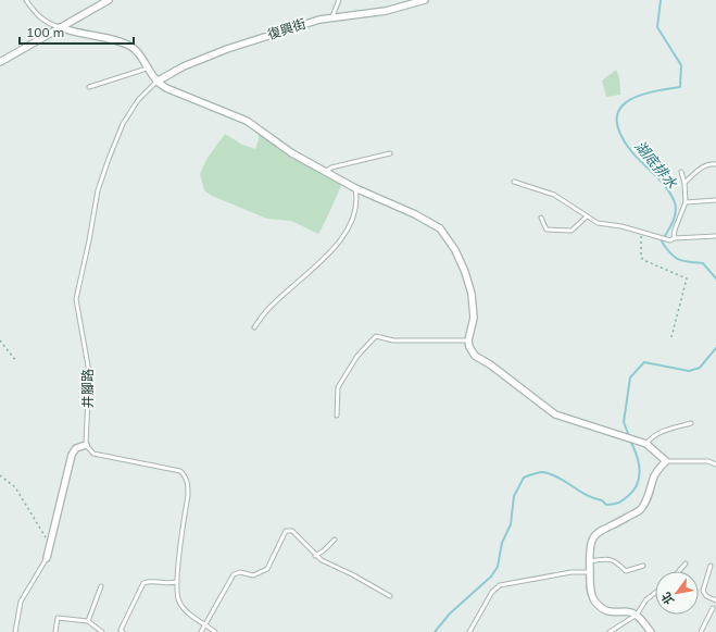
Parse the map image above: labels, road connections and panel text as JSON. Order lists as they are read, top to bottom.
{
  "streets": {
    "street": ["復興街"],
    "lane": ["井腳路"]
  },
  "crossings": [
    ["復興街", "井腳路"]
  ],
  "water": ["湖底排水"],
  "scale_bar": "100 m",
  "north": "bottom left"
}
